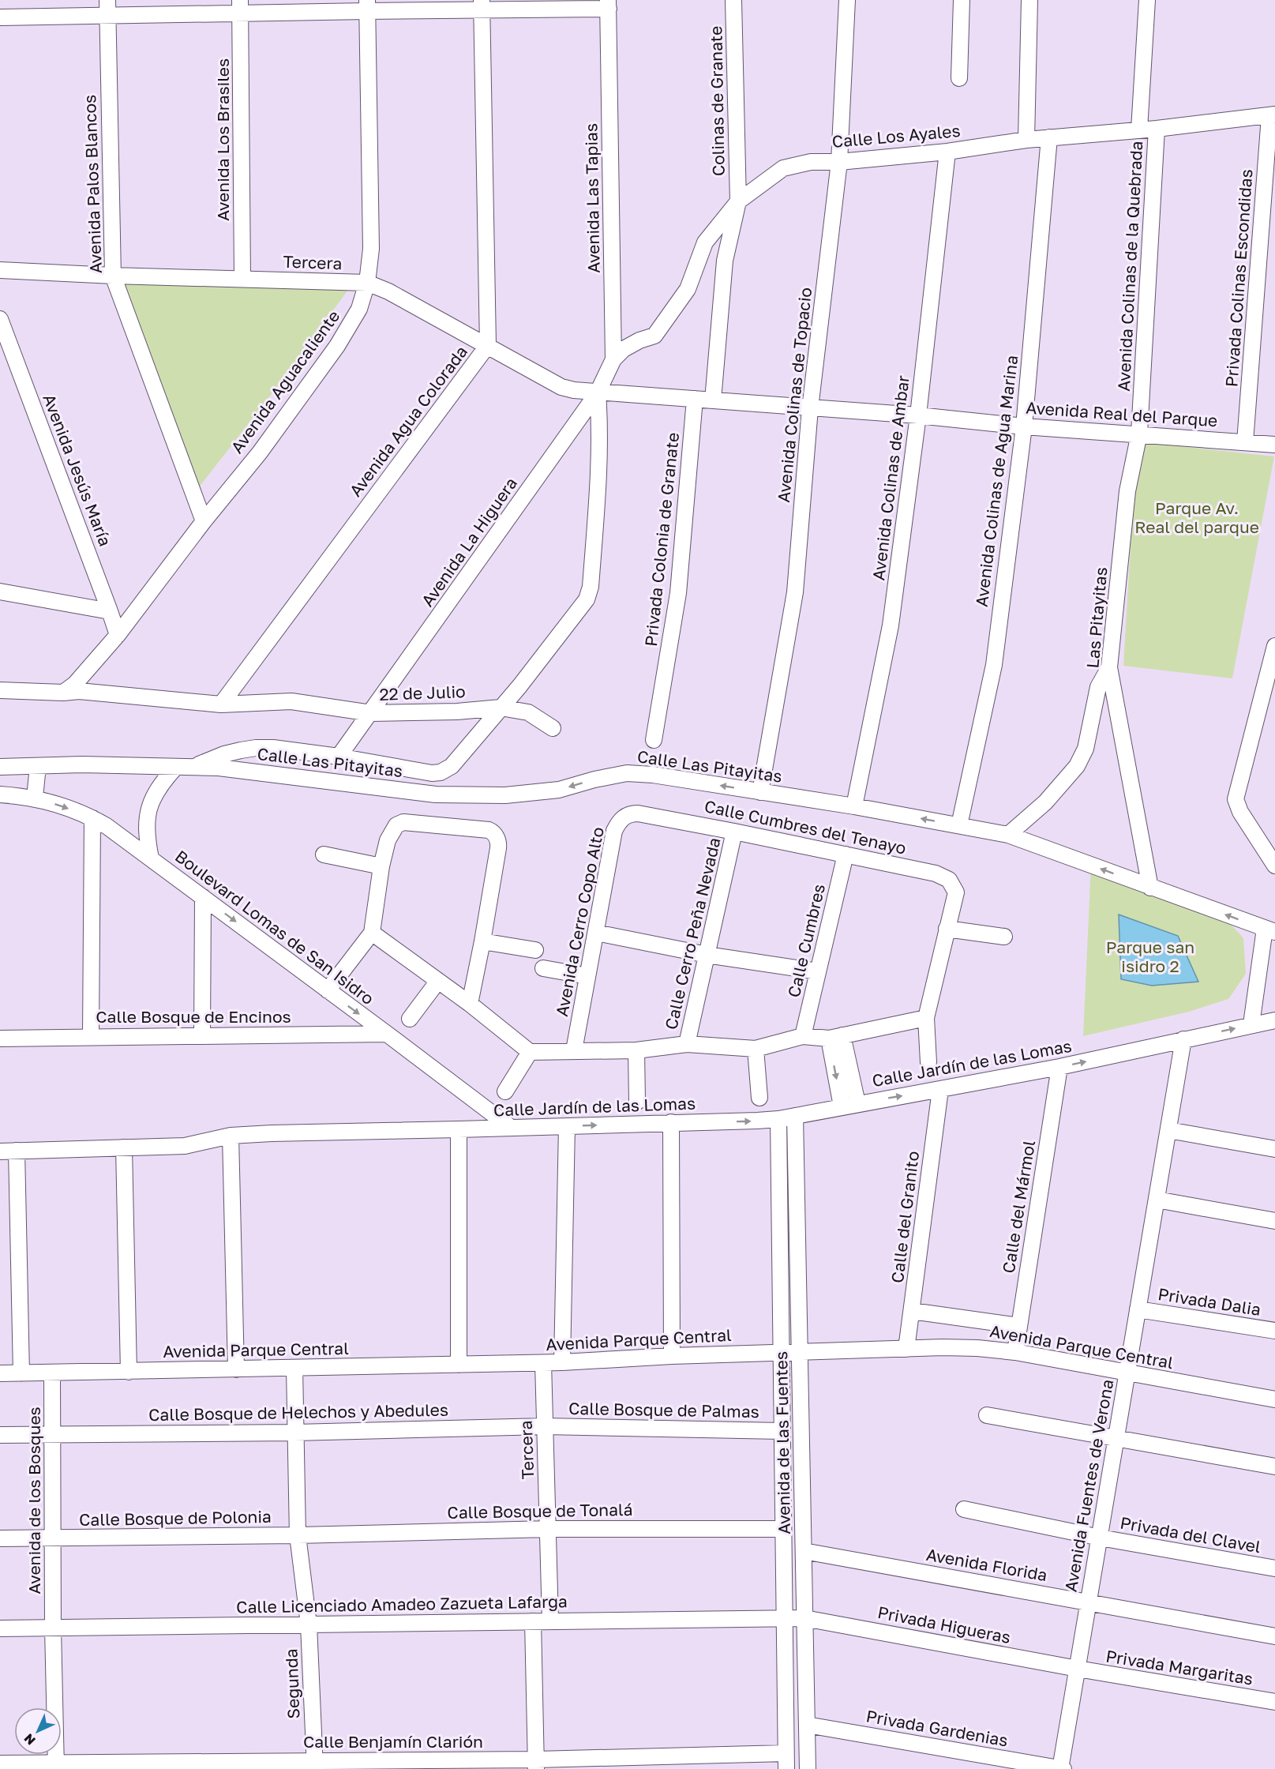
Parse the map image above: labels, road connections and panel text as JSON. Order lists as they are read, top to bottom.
{
  "streets": {
    "street": [
      "Colinas de Granate",
      "Calle Los Ayales",
      "Avenida Los Brasiles",
      "Avenida Palos Blancos",
      "Avenida Las Tapias",
      "Tercera",
      "Avenida Colinas de la Quebrada",
      "Privada Colinas Escondidas",
      "Avenida Aguacaliente",
      "Avenida Colinas de Topacio",
      "Avenida Real del Parque",
      "Avenida Agua Colorada",
      "Avenida Jesús María",
      "Avenida Colinas de Ambar",
      "Avenida Colinas de Agua Marina",
      "Privada Colonia de Granate",
      "Avenida La Higuera",
      "Las Pitayitas",
      "22 de Julio",
      "Calle Las Pitayitas",
      "Calle Cumbres del Tenayo",
      "Avenida Cerro Copo Alto",
      "Boulevard Lomas de San Isidro",
      "Calle Cerro Peña Nevada",
      "Calle Cumbres",
      "Calle Bosque de Encinos",
      "Calle Jardín de las Lomas",
      "Calle del Mármol",
      "Calle del Granito",
      "Privada Dalia",
      "Avenida Parque Central",
      "Calle Bosque de Palmas",
      "Calle Bosque de Helechos y Abedules",
      "Avenida de las Fuentes",
      "Avenida Fuentes de Verona",
      "Avenida de los Bosques",
      "Calle Bosque de Tonalá",
      "Calle Bosque de Polonia",
      "Privada del Clavel",
      "Avenida Florida",
      "Calle Licenciado Amadeo Zazueta Lafarga",
      "Privada Higueras",
      "Privada Margaritas",
      "Segunda",
      "Privada Gardenias",
      "Calle Benjamín Clarión"
    ]
  },
  "crossings": [
    ["Colinas de Granate", "Calle Los Ayales"],
    ["Calle Los Ayales", "Avenida Las Tapias"],
    ["Calle Los Ayales", "Avenida Colinas de la Quebrada"],
    ["Calle Los Ayales", "Privada Colinas Escondidas"],
    ["Calle Los Ayales", "Avenida Colinas de Topacio"],
    ["Calle Los Ayales", "Avenida Colinas de Ambar"],
    ["Calle Los Ayales", "Avenida Colinas de Agua Marina"],
    ["Avenida Los Brasiles", "Tercera"],
    ["Avenida Palos Blancos", "Tercera"],
    ["Avenida Palos Blancos", "Avenida Aguacaliente"],
    ["Avenida Las Tapias", "Tercera"],
    ["Avenida Las Tapias", "Avenida Real del Parque"],
    ["Avenida Las Tapias", "Avenida La Higuera"],
    ["Tercera", "Avenida Aguacaliente"],
    ["Tercera", "Avenida Real del Parque"],
    ["Tercera", "Avenida Agua Colorada"],
    ["Tercera", "Avenida La Higuera"],
    ["Tercera", "Avenida Parque Central"],
    ["Tercera", "Calle Bosque de Palmas"],
    ["Tercera", "Calle Bosque de Helechos y Abedules"],
    ["Tercera", "Calle Bosque de Tonalá"],
    ["Tercera", "Calle Licenciado Amadeo Zazueta Lafarga"],
    ["Avenida Colinas de la Quebrada", "Avenida Real del Parque"],
    ["Avenida Colinas de la Quebrada", "Las Pitayitas"],
    ["Privada Colinas Escondidas", "Avenida Real del Parque"],
    ["Avenida Aguacaliente", "Avenida Jesús María"],
    ["Avenida Aguacaliente", "22 de Julio"],
    ["Avenida Colinas de Topacio", "Avenida Real del Parque"],
    ["Avenida Colinas de Topacio", "Calle Las Pitayitas"],
    ["Avenida Real del Parque", "Avenida Colinas de Ambar"],
    ["Avenida Real del Parque", "Avenida Colinas de Agua Marina"],
    ["Avenida Real del Parque", "Privada Colonia de Granate"],
    ["Avenida Real del Parque", "Avenida La Higuera"],
    ["Avenida Real del Parque", "Las Pitayitas"],
    ["Avenida Agua Colorada", "22 de Julio"],
    ["Avenida Colinas de Ambar", "Calle Las Pitayitas"],
    ["Avenida Colinas de Agua Marina", "Calle Las Pitayitas"],
    ["Avenida La Higuera", "22 de Julio"],
    ["Las Pitayitas", "Calle Las Pitayitas"],
    ["Calle Cumbres del Tenayo", "Avenida Cerro Copo Alto"],
    ["Calle Cumbres del Tenayo", "Calle Cerro Peña Nevada"],
    ["Calle Cumbres del Tenayo", "Calle Cumbres"],
    ["Boulevard Lomas de San Isidro", "Calle Bosque de Encinos"],
    ["Boulevard Lomas de San Isidro", "Calle Jardín de las Lomas"],
    ["Calle Jardín de las Lomas", "Calle del Mármol"],
    ["Calle Jardín de las Lomas", "Calle del Granito"],
    ["Calle Jardín de las Lomas", "Avenida de las Fuentes"],
    ["Calle Jardín de las Lomas", "Avenida Fuentes de Verona"],
    ["Calle del Mármol", "Avenida Parque Central"],
    ["Calle del Granito", "Avenida Parque Central"],
    ["Privada Dalia", "Avenida Fuentes de Verona"],
    ["Avenida Parque Central", "Avenida de las Fuentes"],
    ["Avenida Parque Central", "Avenida Fuentes de Verona"],
    ["Avenida Parque Central", "Avenida de los Bosques"],
    ["Avenida Parque Central", "Segunda"],
    ["Calle Bosque de Palmas", "Calle Bosque de Helechos y Abedules"],
    ["Calle Bosque de Palmas", "Avenida de las Fuentes"],
    ["Calle Bosque de Helechos y Abedules", "Avenida de los Bosques"],
    ["Calle Bosque de Helechos y Abedules", "Segunda"],
    ["Avenida de las Fuentes", "Calle Bosque de Tonalá"],
    ["Avenida de las Fuentes", "Avenida Florida"],
    ["Avenida de las Fuentes", "Calle Licenciado Amadeo Zazueta Lafarga"],
    ["Avenida de las Fuentes", "Privada Higueras"],
    ["Avenida de las Fuentes", "Privada Gardenias"],
    ["Avenida de las Fuentes", "Calle Benjamín Clarión"],
    ["Avenida Fuentes de Verona", "Privada del Clavel"],
    ["Avenida Fuentes de Verona", "Avenida Florida"],
    ["Avenida Fuentes de Verona", "Privada Higueras"],
    ["Avenida Fuentes de Verona", "Privada Margaritas"],
    ["Avenida Fuentes de Verona", "Privada Gardenias"],
    ["Avenida de los Bosques", "Calle Bosque de Polonia"],
    ["Avenida de los Bosques", "Calle Licenciado Amadeo Zazueta Lafarga"],
    ["Avenida de los Bosques", "Calle Benjamín Clarión"],
    ["Calle Bosque de Tonalá", "Calle Bosque de Polonia"],
    ["Calle Bosque de Tonalá", "Segunda"],
    ["Calle Bosque de Polonia", "Segunda"],
    ["Calle Licenciado Amadeo Zazueta Lafarga", "Privada Higueras"],
    ["Calle Licenciado Amadeo Zazueta Lafarga", "Segunda"],
    ["Privada Higueras", "Privada Margaritas"],
    ["Segunda", "Calle Benjamín Clarión"]
  ],
  "one_way": ["Calle Las Pitayitas"],
  "parks": ["Parque Av. Real del parque", "Parque san isidro 2"],
  "north": "bottom left"
}
